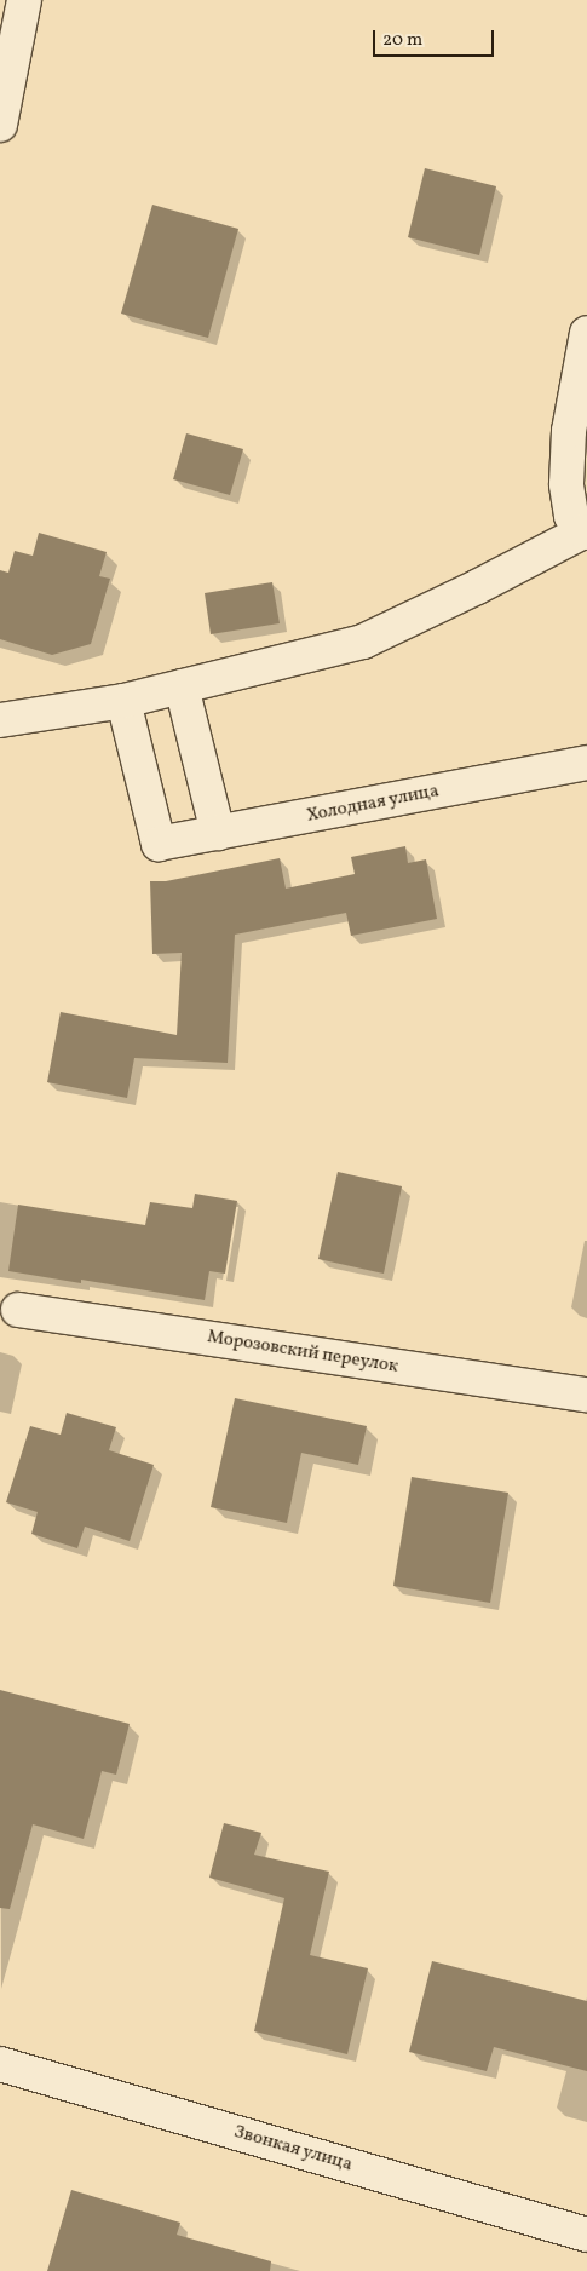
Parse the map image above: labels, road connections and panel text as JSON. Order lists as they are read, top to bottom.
{
  "streets": {
    "street": ["Холодная улица", "Морозовский переулок", "Звонкая улица"]
  },
  "scale_bar": "20 m"
}
